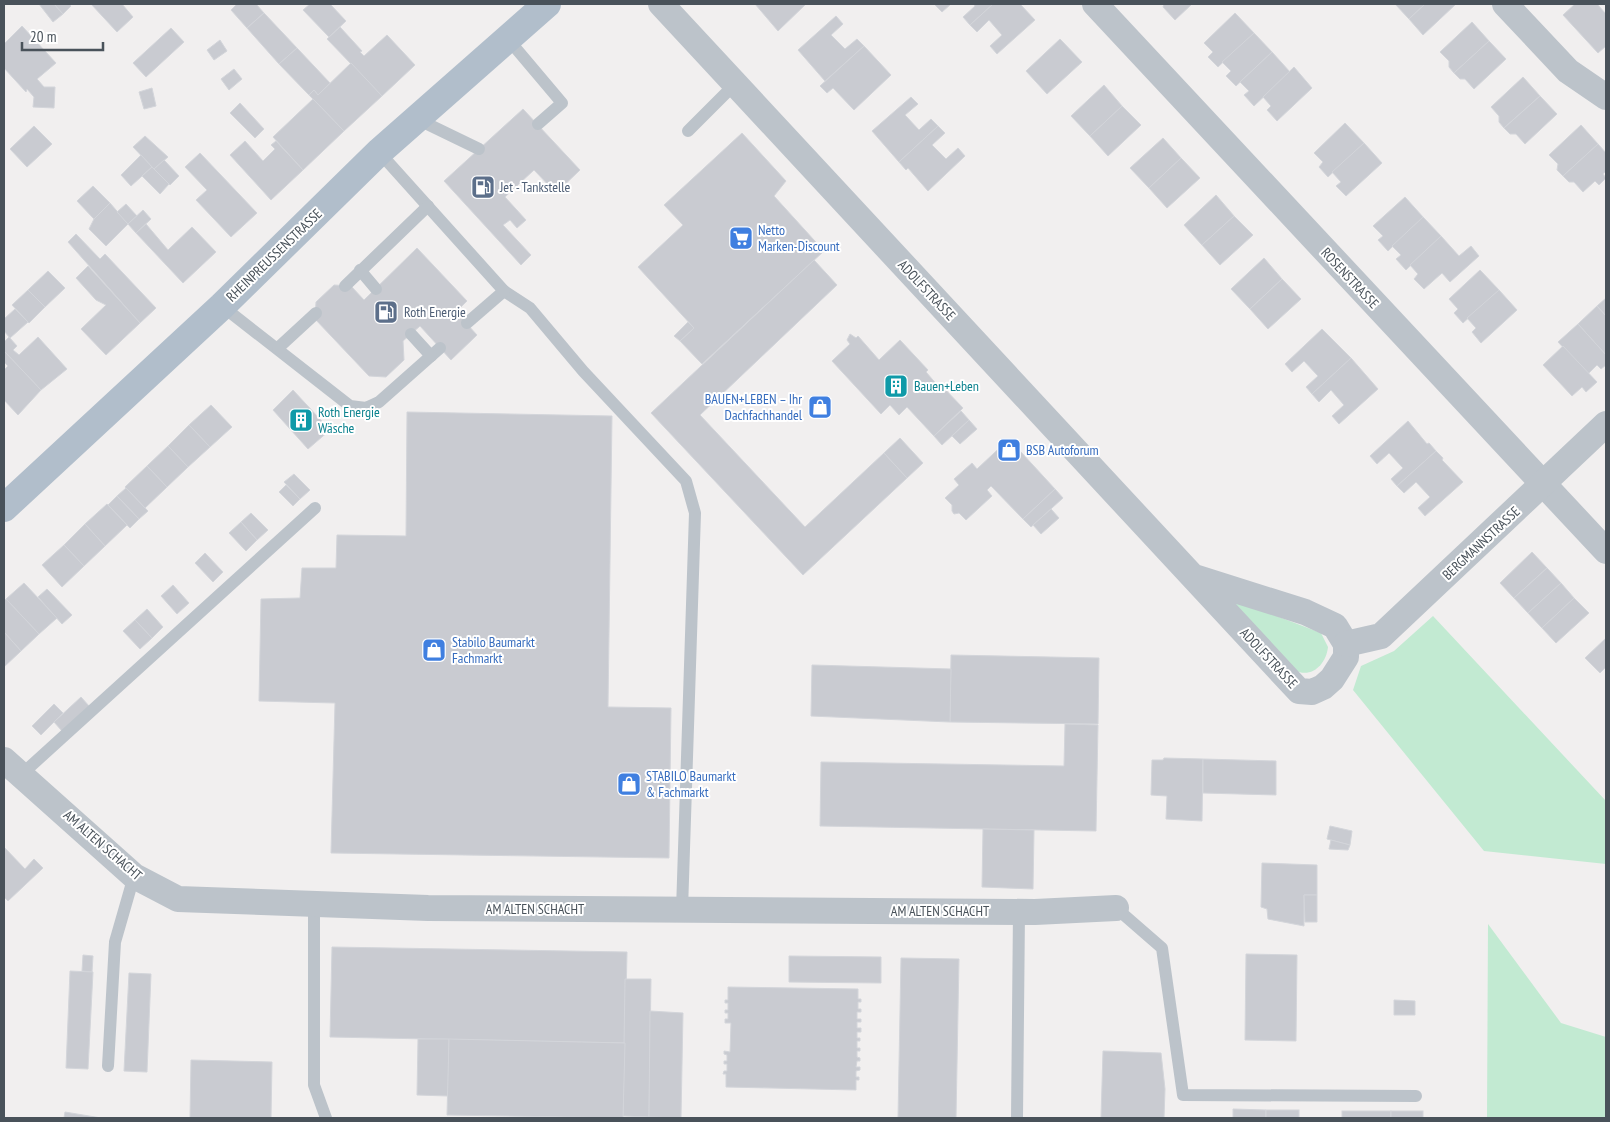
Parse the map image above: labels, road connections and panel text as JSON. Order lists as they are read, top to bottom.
{
  "streets": {
    "main road": ["RHEINPREUSSENSTRASSE"],
    "street": [
      "ROSENSTRASSE",
      "ADOLFSTRASSE",
      "BERGMANNSTRASSE",
      "AM ALTEN SCHACHT"
    ]
  },
  "crossings": [
    ["ROSENSTRASSE", "BERGMANNSTRASSE"],
    ["ADOLFSTRASSE", "BERGMANNSTRASSE"]
  ],
  "places": {
    "fuel station": ["Jet - Tankstelle", "Roth Energie"],
    "supermarket": ["Netto Marken-Discount"],
    "building": ["Bauen+Leben", "Roth Energie Wäsche"],
    "shop": [
      "BAUEN+LEBEN – Ihr Dachfachhandel",
      "BSB Autoforum",
      "Stabilo Baumarkt Fachmarkt",
      "STABILO Baumarkt & Fachmarkt"
    ]
  },
  "scale_bar": "20 m"
}
